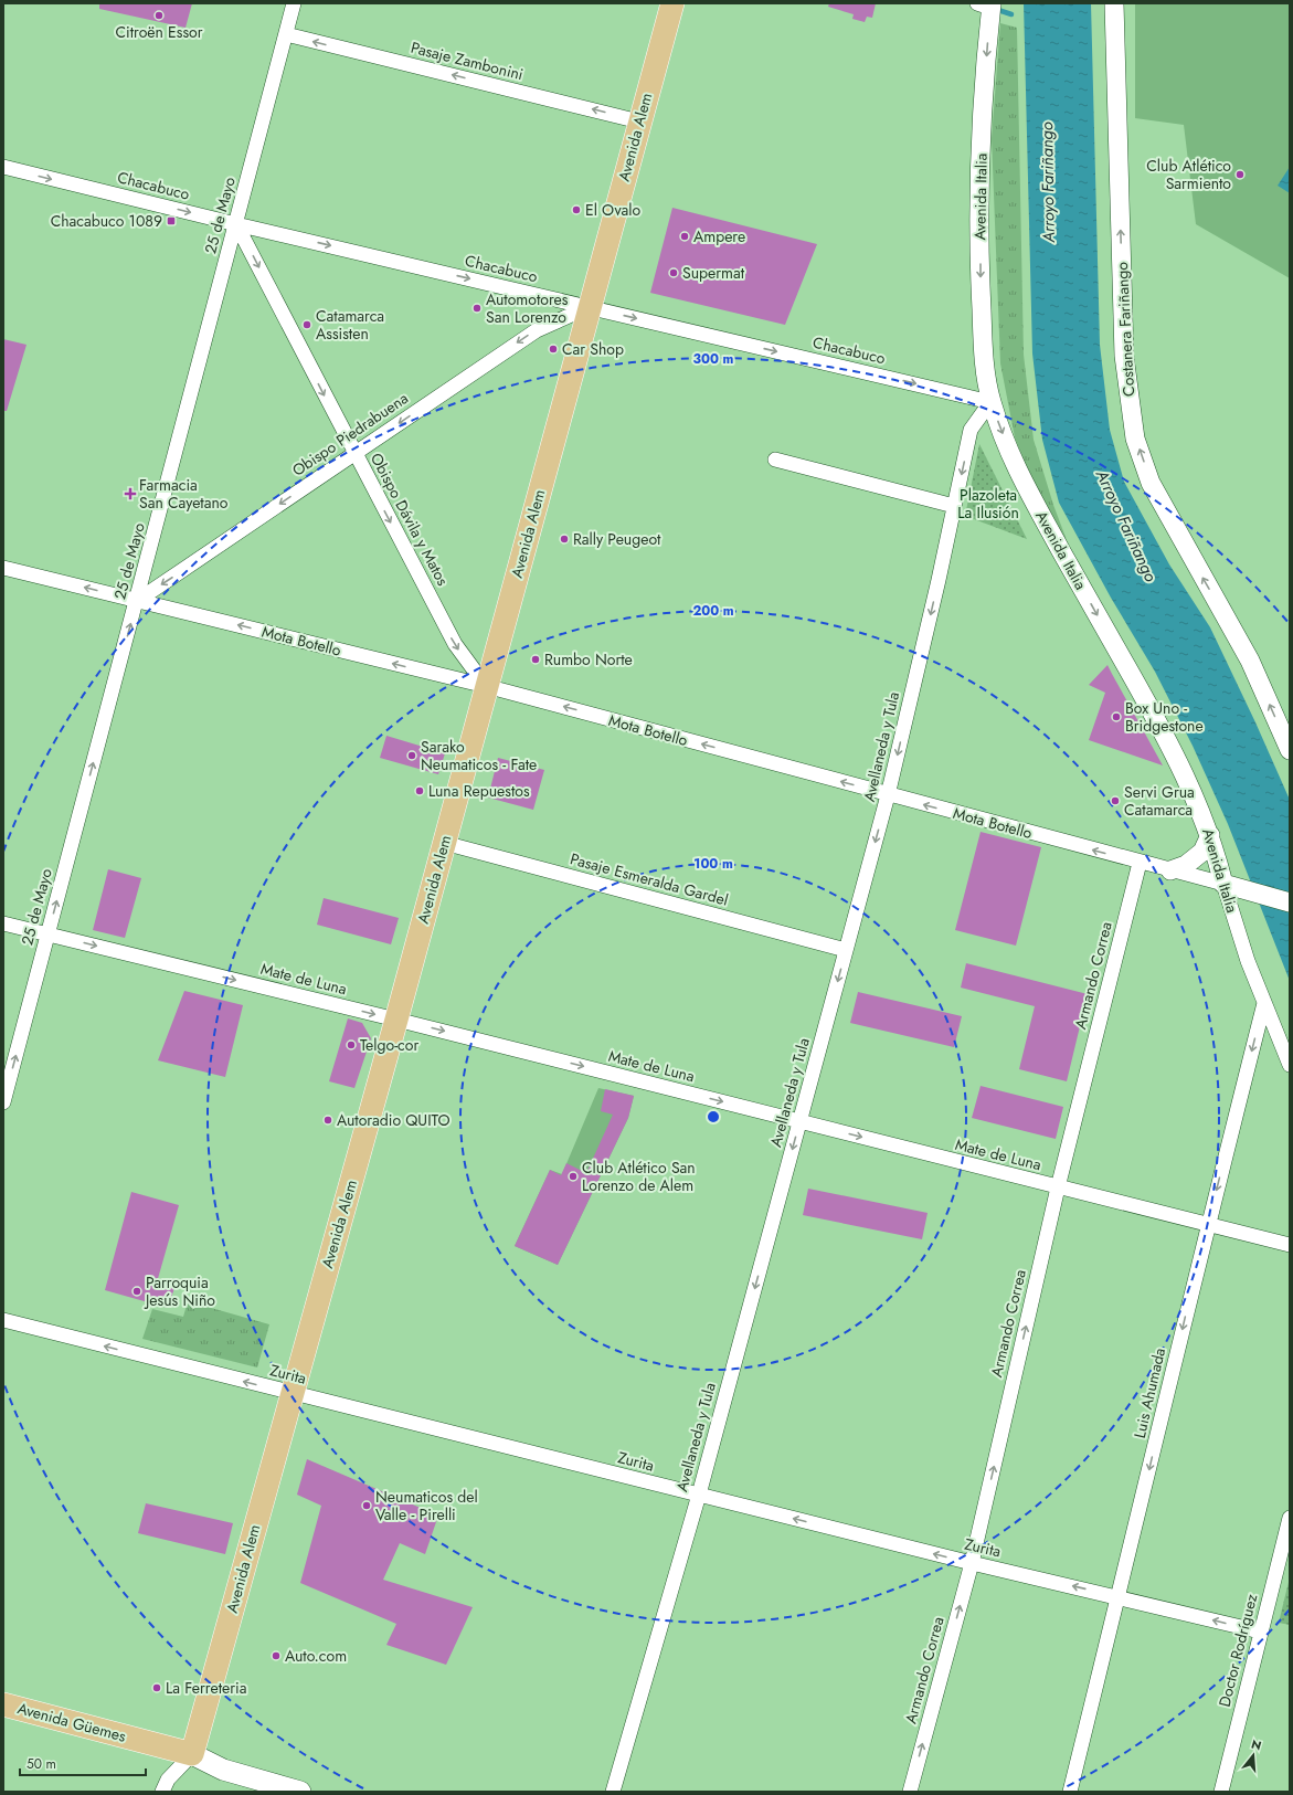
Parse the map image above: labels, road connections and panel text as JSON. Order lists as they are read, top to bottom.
{
  "streets": {
    "main road": ["Avenida Alem", "Avenida Güemes"],
    "street": [
      "Pasaje Zambonini",
      "Chacabuco",
      "Avenida Italia",
      "25 de Mayo",
      "Costanera Fariñango",
      "Obispo Piedrabuena",
      "Obispo Dávila y Matos",
      "Mota Botello",
      "Avellaneda y Tula",
      "Pasaje Esmeralda Gardel",
      "Armando Correa",
      "Mate de Luna",
      "Zurita",
      "Luis Ahumada",
      "Doctor Rodríguez"
    ]
  },
  "crossings": [
    ["Pasaje Zambonini", "Avenida Alem"],
    ["Pasaje Zambonini", "25 de Mayo"],
    ["Avenida Alem", "Chacabuco"],
    ["Avenida Alem", "Obispo Piedrabuena"],
    ["Avenida Alem", "Obispo Dávila y Matos"],
    ["Avenida Alem", "Mota Botello"],
    ["Avenida Alem", "Pasaje Esmeralda Gardel"],
    ["Avenida Alem", "Mate de Luna"],
    ["Avenida Alem", "Zurita"],
    ["Avenida Alem", "Avenida Güemes"],
    ["Chacabuco", "Avenida Italia"],
    ["Chacabuco", "25 de Mayo"],
    ["Chacabuco", "Obispo Piedrabuena"],
    ["Chacabuco", "Obispo Dávila y Matos"],
    ["Chacabuco", "Avellaneda y Tula"],
    ["Avenida Italia", "Mota Botello"],
    ["Avenida Italia", "Avellaneda y Tula"],
    ["Avenida Italia", "Luis Ahumada"],
    ["25 de Mayo", "Obispo Piedrabuena"],
    ["25 de Mayo", "Obispo Dávila y Matos"],
    ["25 de Mayo", "Mota Botello"],
    ["25 de Mayo", "Mate de Luna"],
    ["Obispo Piedrabuena", "Obispo Dávila y Matos"],
    ["Obispo Piedrabuena", "Mota Botello"],
    ["Obispo Dávila y Matos", "Mota Botello"],
    ["Mota Botello", "Avellaneda y Tula"],
    ["Mota Botello", "Armando Correa"],
    ["Avellaneda y Tula", "Pasaje Esmeralda Gardel"],
    ["Avellaneda y Tula", "Mate de Luna"],
    ["Avellaneda y Tula", "Zurita"],
    ["Armando Correa", "Mate de Luna"],
    ["Armando Correa", "Zurita"],
    ["Mate de Luna", "Luis Ahumada"],
    ["Zurita", "Luis Ahumada"],
    ["Zurita", "Doctor Rodríguez"]
  ],
  "one_way": [
    "Pasaje Zambonini",
    "Chacabuco",
    "Avenida Italia",
    "25 de Mayo",
    "Costanera Fariñango",
    "Obispo Piedrabuena",
    "Obispo Dávila y Matos",
    "Mota Botello",
    "Avellaneda y Tula",
    "Armando Correa",
    "Mate de Luna",
    "Zurita",
    "Luis Ahumada"
  ],
  "water": ["Arroyo Fariñango"],
  "parks": ["Plazoleta La Ilusión"],
  "places": {
    "other": [
      "Citroën Essor",
      "Club Atlético Sarmiento",
      "El Ovalo",
      "Ampere",
      "Supermat",
      "Automotores San Lorenzo",
      "Catamarca Assisten",
      "Car Shop",
      "Rally Peugeot",
      "Rumbo Norte",
      "Box Uno - Bridgestone",
      "Sarako Neumaticos - Fate",
      "Luna Repuestos",
      "Servi Grua Catamarca",
      "Telgo-cor",
      "Autoradio QUITO",
      "Club Atlético San Lorenzo de Alem",
      "Parroquia Jesús Niño",
      "Neumaticos del Valle - Pirelli",
      "Auto.com",
      "La Ferreteria"
    ],
    "transit": ["Chacabuco 1089"],
    "health": ["Farmacia San Cayetano"]
  },
  "scale_bar": "50 m",
  "north": "top",
  "rings": ["300 m", "200 m", "100 m"]
}
